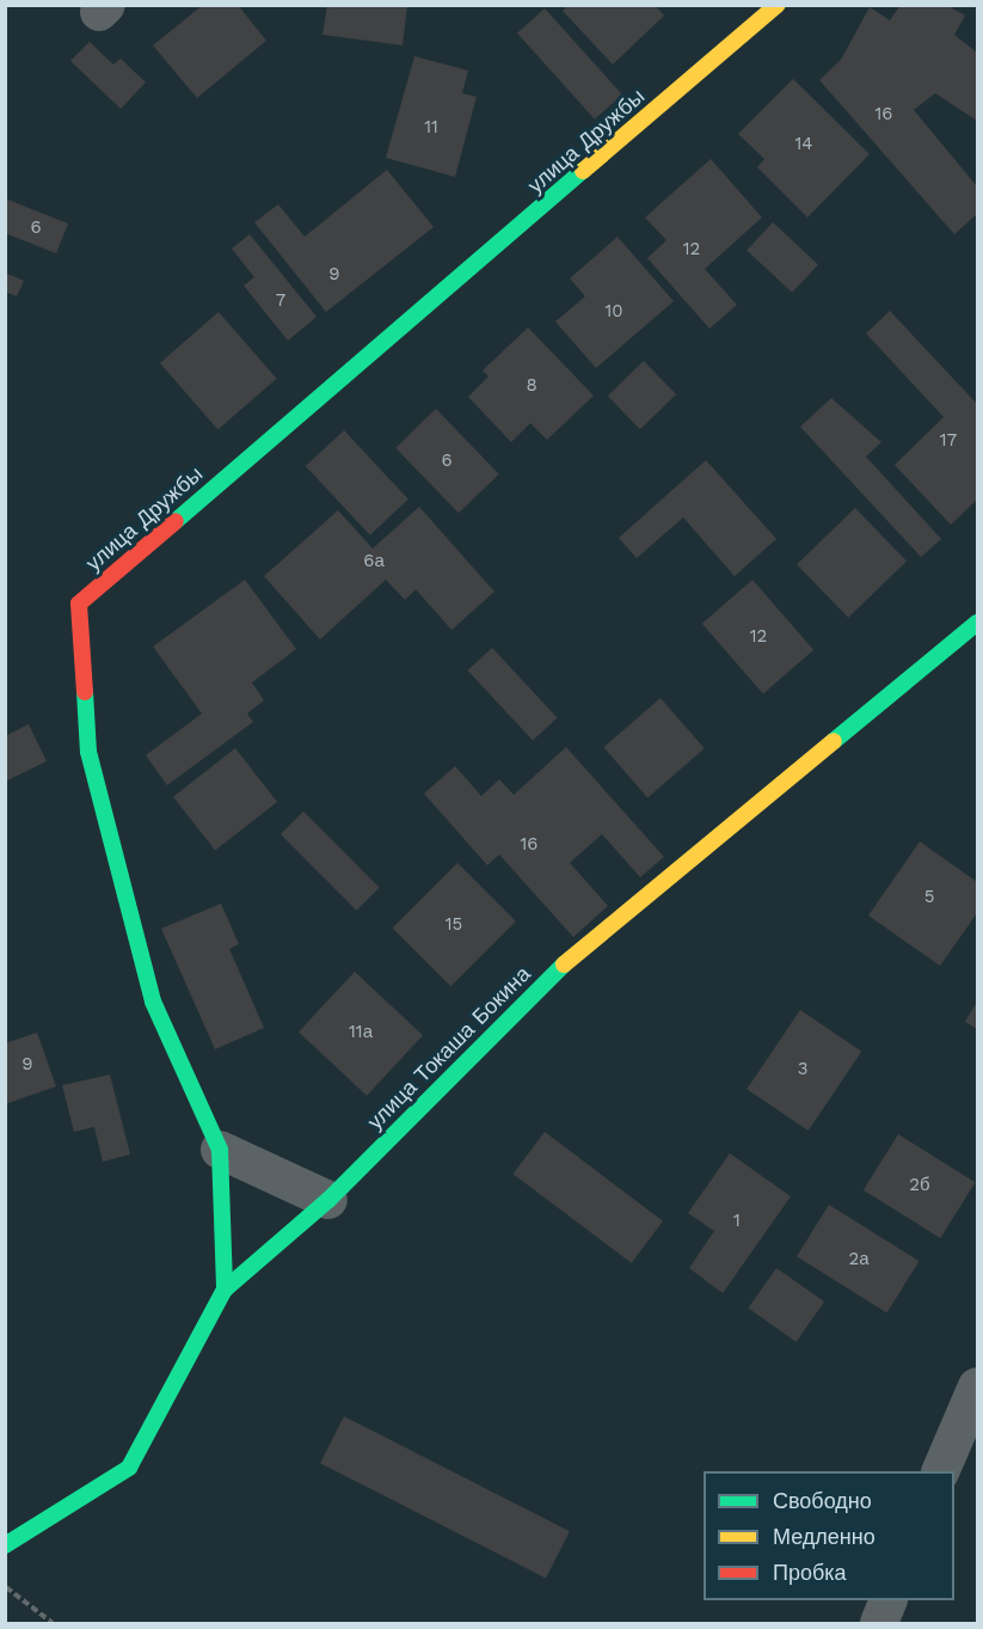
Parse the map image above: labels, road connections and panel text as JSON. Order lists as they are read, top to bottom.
{
  "streets": {
    "street": ["улица Дружбы", "улица Токаша Бокина"]
  },
  "crossings": [
    ["улица Дружбы", "улица Токаша Бокина"]
  ],
  "house_numbers": [
    "16",
    "11",
    "14",
    "6",
    "12",
    "9",
    "7",
    "10",
    "8",
    "17",
    "6",
    "6а",
    "12",
    "16",
    "5",
    "15",
    "11а",
    "9",
    "3",
    "2б",
    "1",
    "2а"
  ],
  "legend": ["Свободно", "Медленно", "Пробка"]
}
